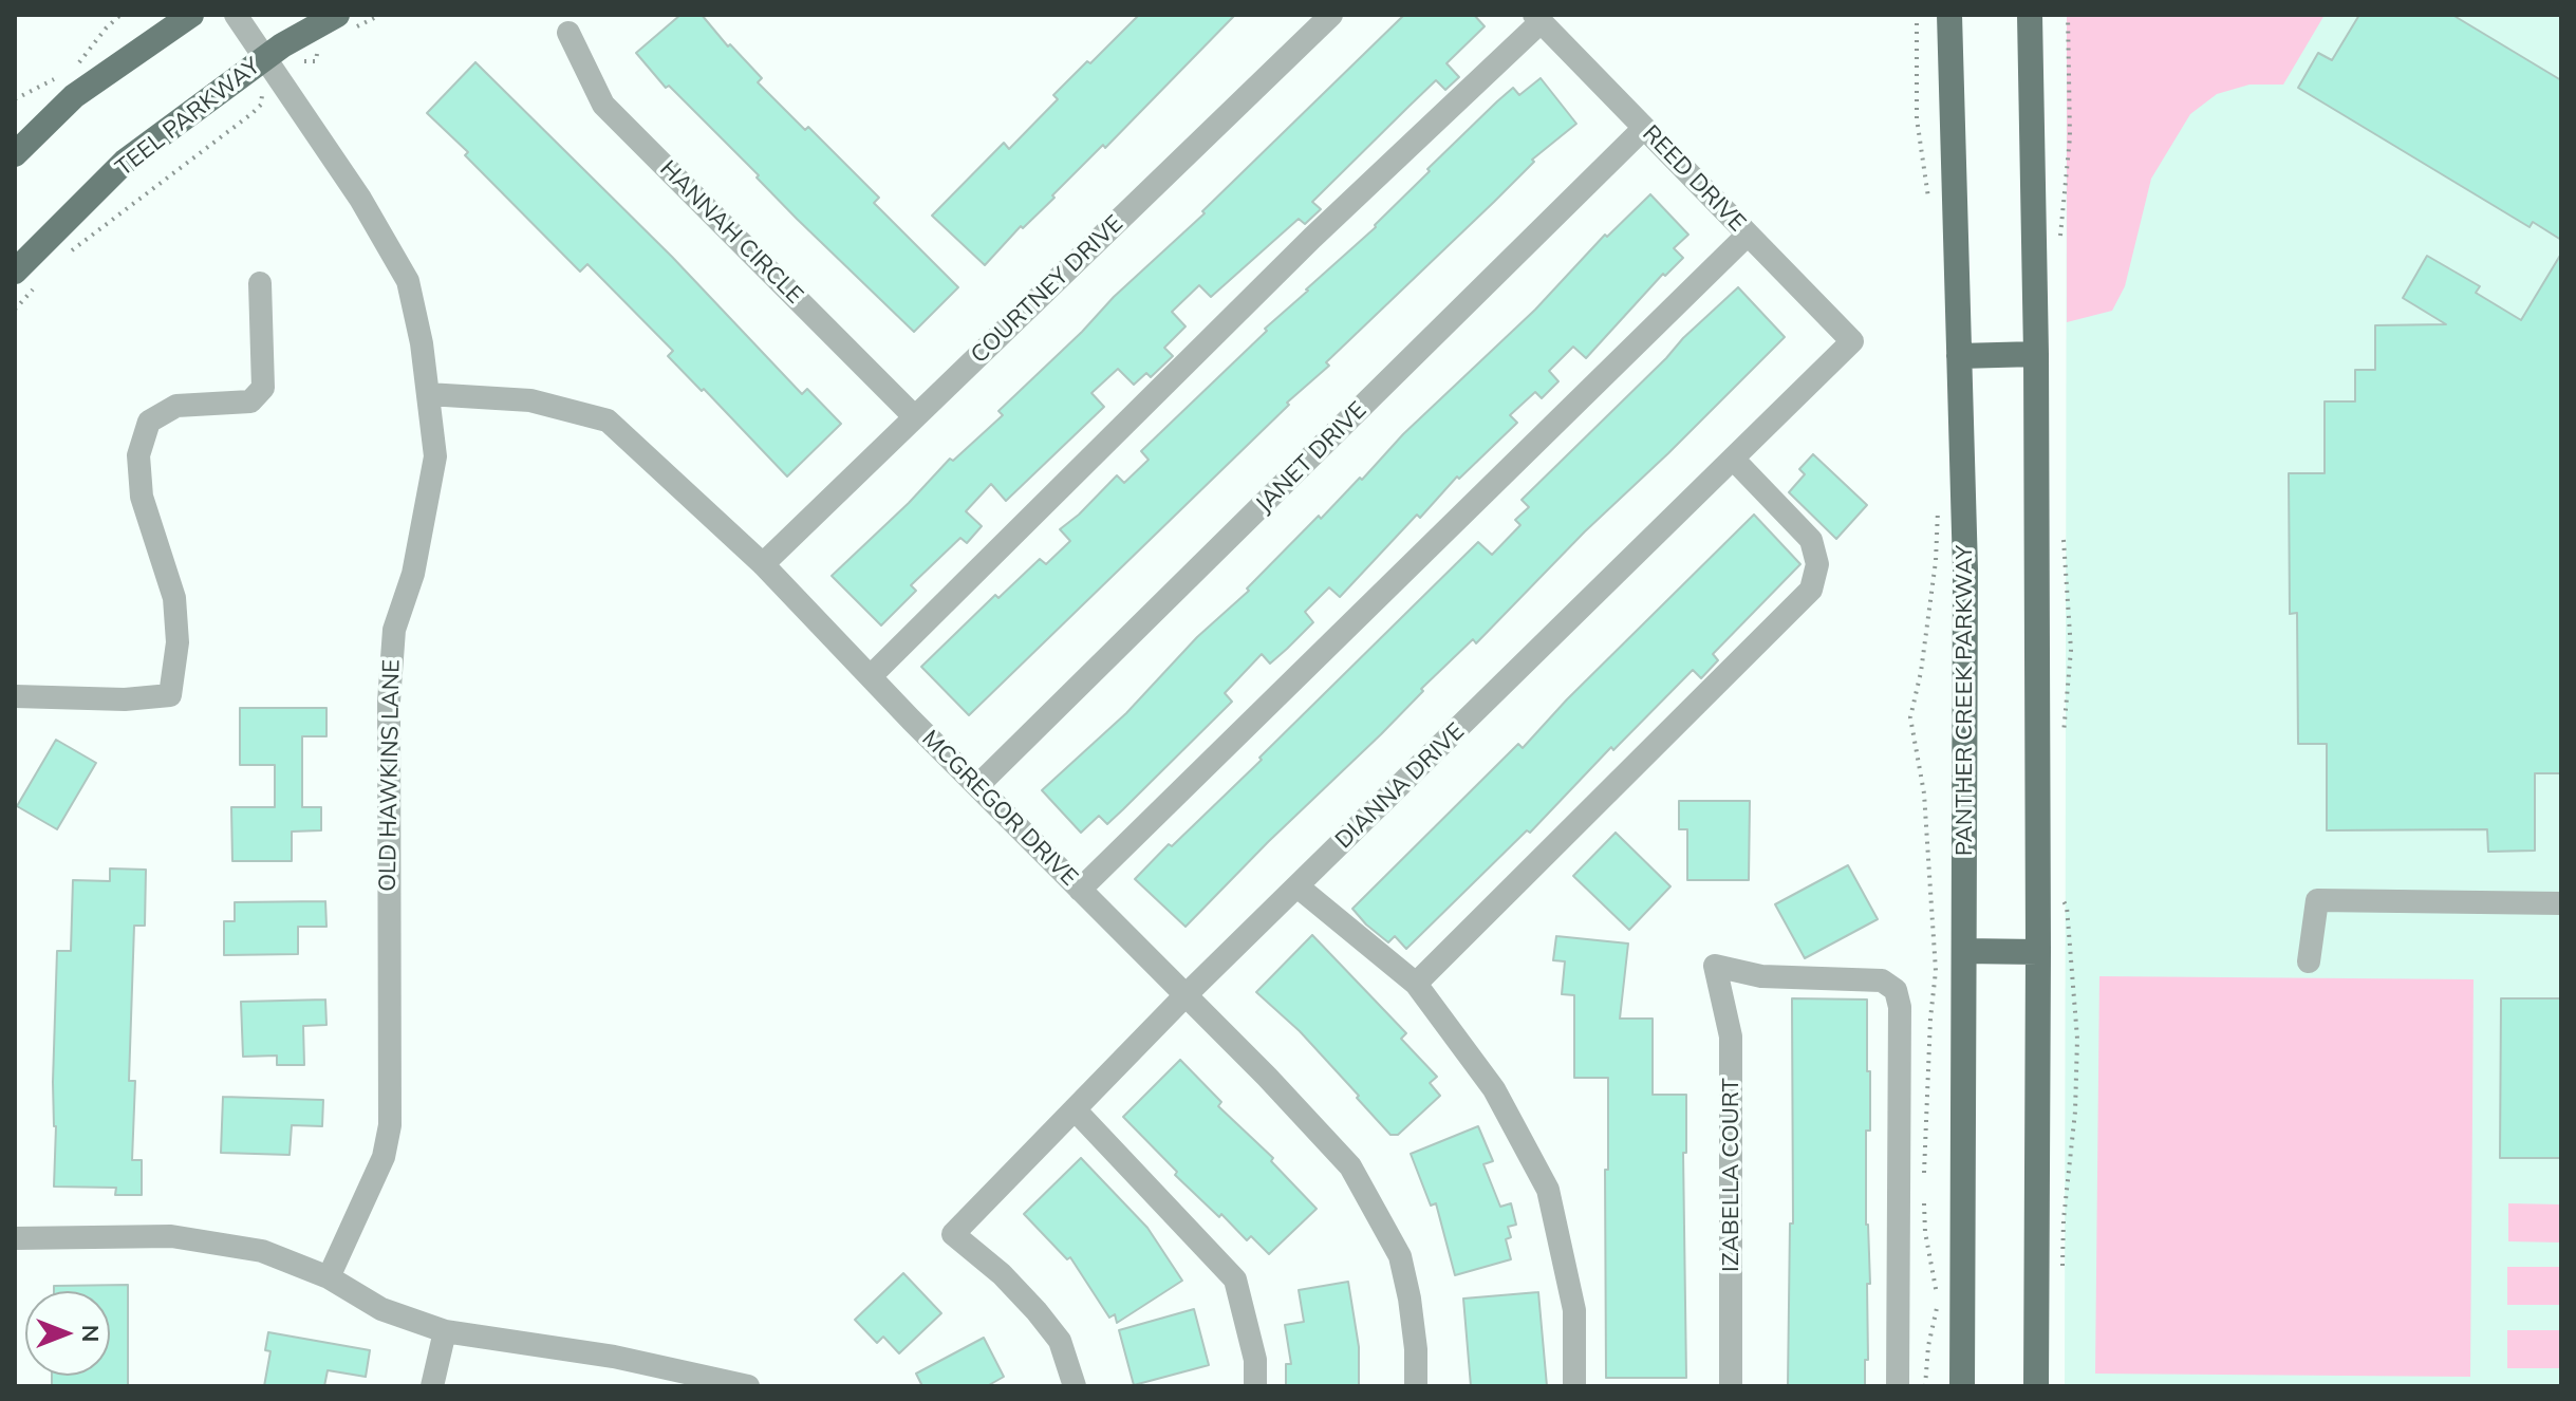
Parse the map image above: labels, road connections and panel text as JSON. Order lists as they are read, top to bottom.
{
  "streets": {
    "main road": ["TEEL PARKWAY", "PANTHER CREEK PARKWAY"],
    "street": [
      "REED DRIVE",
      "HANNAH CIRCLE",
      "COURTNEY DRIVE",
      "JANET DRIVE",
      "OLD HAWKINS LANE",
      "DIANNA DRIVE",
      "MCGREGOR DRIVE",
      "IZABELLA COURT"
    ]
  },
  "crossings": [
    ["TEEL PARKWAY", "OLD HAWKINS LANE"],
    ["REED DRIVE", "JANET DRIVE"],
    ["REED DRIVE", "DIANNA DRIVE"],
    ["HANNAH CIRCLE", "COURTNEY DRIVE"],
    ["COURTNEY DRIVE", "MCGREGOR DRIVE"],
    ["JANET DRIVE", "MCGREGOR DRIVE"],
    ["OLD HAWKINS LANE", "MCGREGOR DRIVE"],
    ["DIANNA DRIVE", "MCGREGOR DRIVE"]
  ],
  "north": "right"
}
